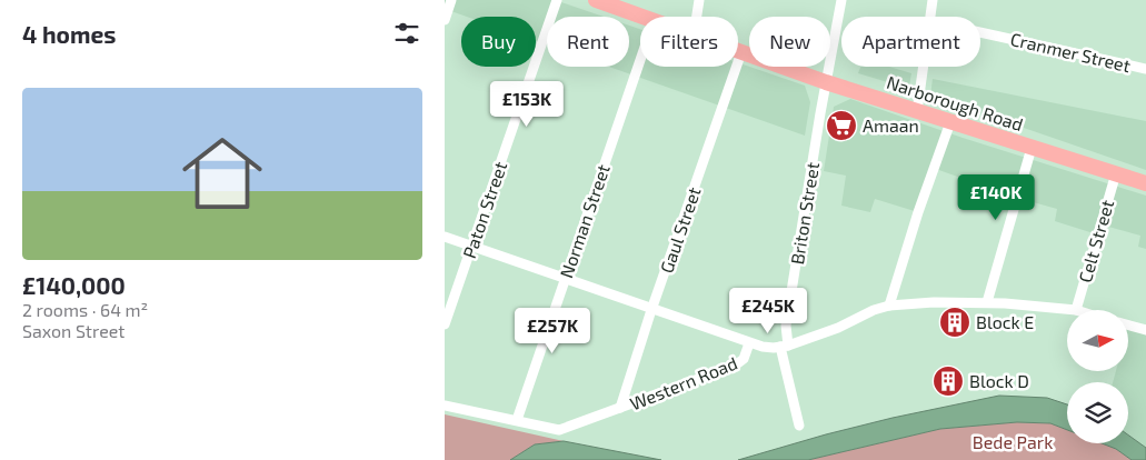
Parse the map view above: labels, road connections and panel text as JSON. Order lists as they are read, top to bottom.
{
  "streets": {
    "main road": ["Narborough Road"],
    "street": [
      "Cranmer Street",
      "Paton Street",
      "Briton Street",
      "Norman Street",
      "Gaul Street",
      "Celt Street",
      "Western Road"
    ]
  },
  "crossings": [
    ["Narborough Road", "Briton Street"],
    ["Narborough Road", "Gaul Street"],
    ["Narborough Road", "Celt Street"],
    ["Briton Street", "Western Road"],
    ["Norman Street", "Western Road"],
    ["Gaul Street", "Western Road"],
    ["Celt Street", "Western Road"]
  ],
  "parks": ["Bede Park"],
  "places": {
    "supermarket": ["Amaan"],
    "building": ["Block E", "Block D"]
  },
  "north": "right",
  "page": {
    "heading": "4 homes",
    "chip": [
      "Buy",
      "Rent",
      "Filters",
      "New",
      "Apartment"
    ],
    "list": [
      {
        "name": "£140,000",
        "note": "2 rooms · 64 m² · Saxon Street"
      }
    ],
    "price": [
      "£153K",
      "£140K",
      "£245K",
      "£257K"
    ]
  }
}
